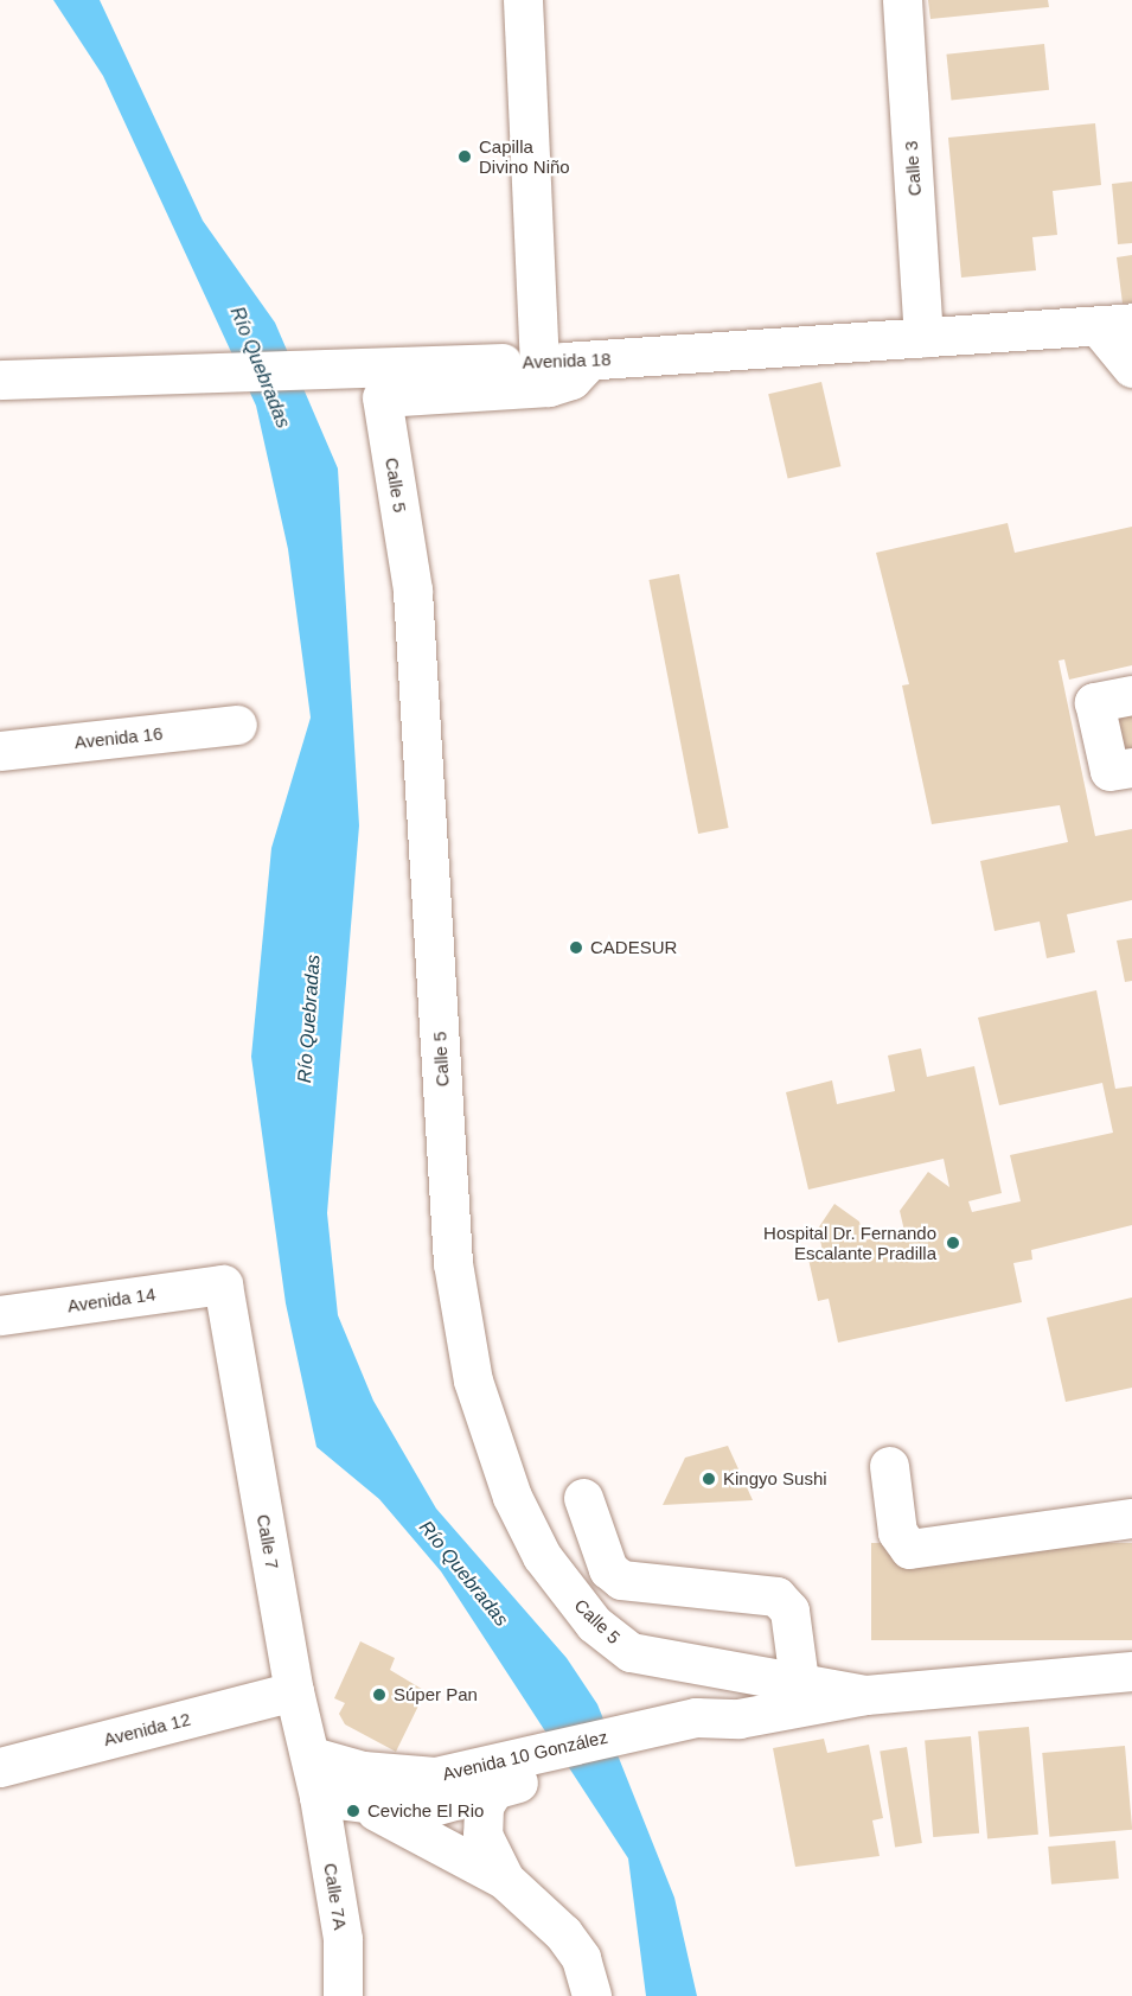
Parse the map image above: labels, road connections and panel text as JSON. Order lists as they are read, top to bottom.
{
  "streets": {
    "street": [
      "Calle 3",
      "Avenida 18",
      "Calle 5",
      "Avenida 16",
      "Avenida 14",
      "Calle 7",
      "Avenida 12",
      "Avenida 10 González",
      "Calle 7A"
    ]
  },
  "crossings": [
    ["Calle 3", "Avenida 18"],
    ["Avenida 18", "Calle 5"],
    ["Calle 5", "Avenida 10 González"],
    ["Avenida 14", "Calle 7"],
    ["Calle 7", "Avenida 12"],
    ["Calle 7", "Avenida 10 González"],
    ["Calle 7", "Calle 7A"],
    ["Avenida 10 González", "Calle 7A"]
  ],
  "water": ["Río Quebradas"],
  "places": [
    "Capilla Divino Niño",
    "CADESUR",
    "Hospital Dr. Fernando Escalante Pradilla",
    "Kingyo Sushi",
    "Súper Pan",
    "Ceviche El Rio"
  ]
}
